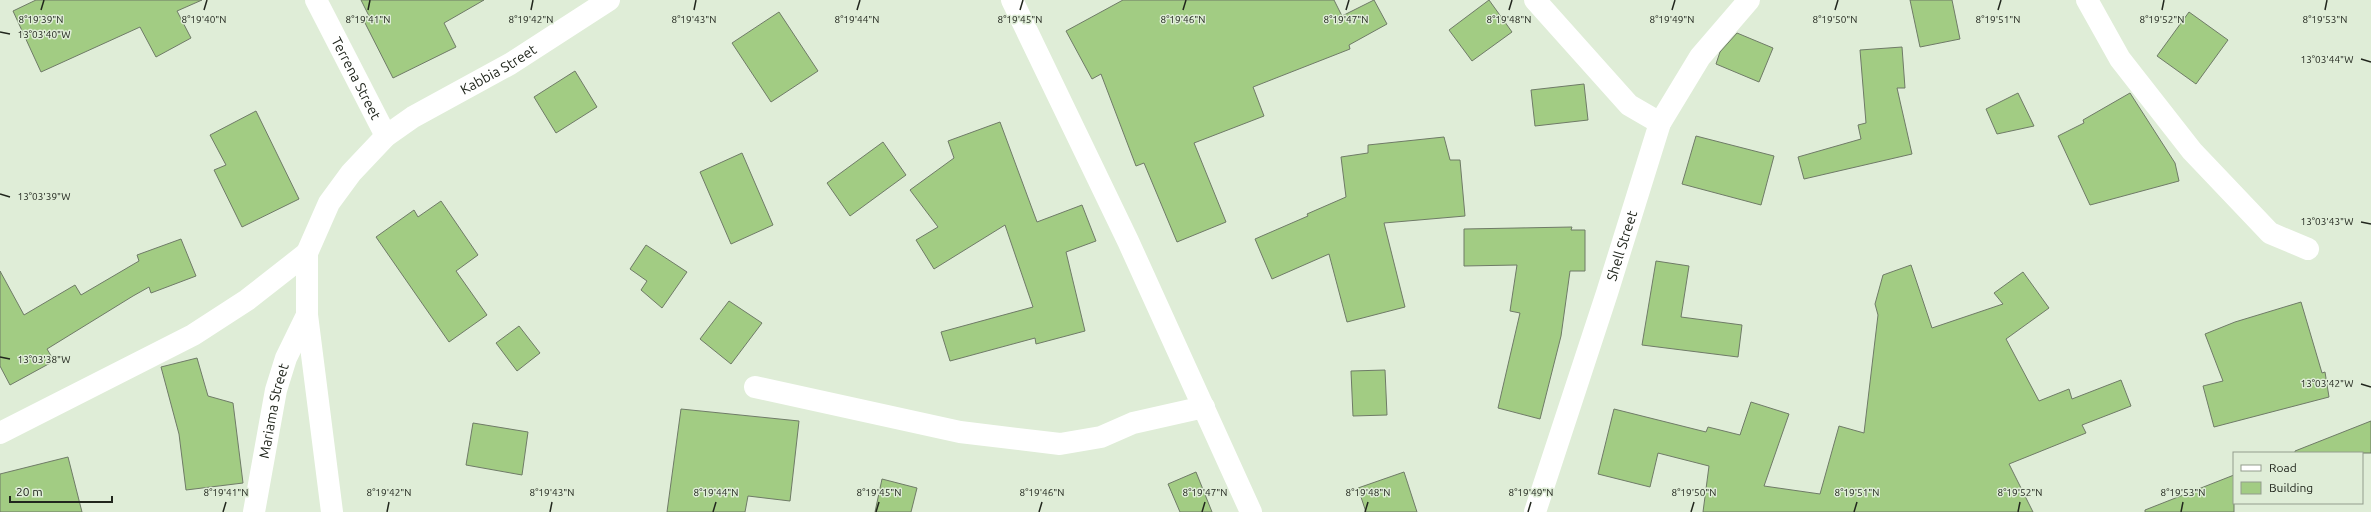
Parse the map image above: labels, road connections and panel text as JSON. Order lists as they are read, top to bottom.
{
  "streets": {
    "street": [
      "Kabbia Street",
      "Terrena Street",
      "Shell Street",
      "Mariama Street"
    ]
  },
  "crossings": [
    ["Kabbia Street", "Terrena Street"]
  ],
  "legend": ["Road", "Building"],
  "scale_bar": "20 m",
  "coordinates": [
    "8°19'39\"N",
    "8°19'40\"N",
    "8°19'41\"N",
    "8°19'42\"N",
    "8°19'43\"N",
    "8°19'44\"N",
    "8°19'45\"N",
    "8°19'46\"N",
    "8°19'47\"N",
    "8°19'48\"N",
    "8°19'49\"N",
    "8°19'50\"N",
    "8°19'51\"N",
    "8°19'52\"N",
    "8°19'53\"N",
    "13°03'40\"W",
    "13°03'44\"W",
    "13°03'39\"W",
    "13°03'43\"W",
    "13°03'38\"W",
    "13°03'42\"W"
  ]
}
